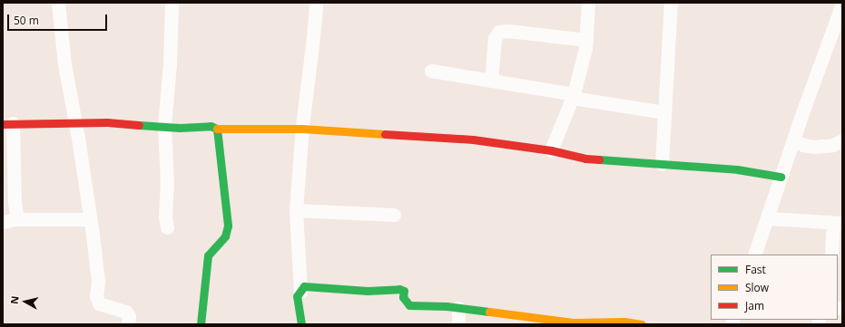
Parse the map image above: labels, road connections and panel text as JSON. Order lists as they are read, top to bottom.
{
  "legend": ["Fast", "Slow", "Jam"],
  "scale_bar": "50 m",
  "north": "left"
}
